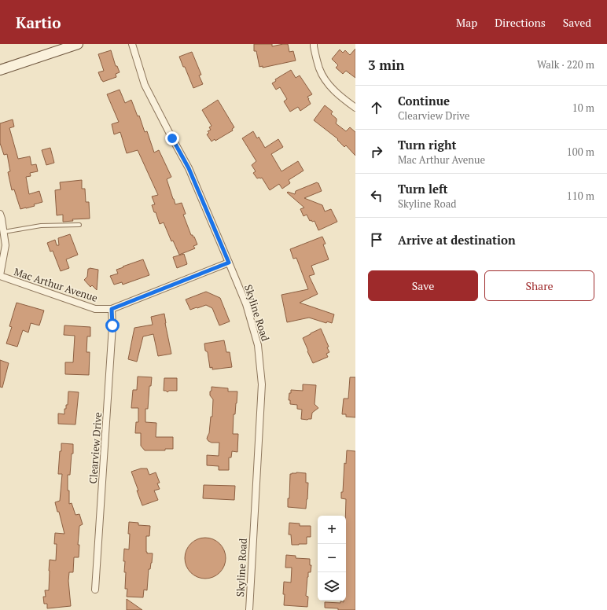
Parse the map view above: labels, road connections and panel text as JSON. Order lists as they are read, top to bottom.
{
  "streets": {
    "street": ["Mac Arthur Avenue", "Skyline Road", "Clearview Drive"]
  },
  "crossings": [
    ["Mac Arthur Avenue", "Skyline Road"],
    ["Mac Arthur Avenue", "Clearview Drive"]
  ],
  "page": {
    "header": "Kartio",
    "nav": ["Map", "Directions", "Saved"],
    "heading": ["3 min", "Walk · 220 m"],
    "list": [
      ["Continue", "Clearview Drive", "10 m"],
      ["Turn right", "Mac Arthur Avenue", "100 m"],
      ["Turn left", "Skyline Road", "110 m"],
      "Arrive at destination"
    ],
    "buttons": ["Save", "Share"],
    "map_buttons": ["+", "−"]
  }
}
